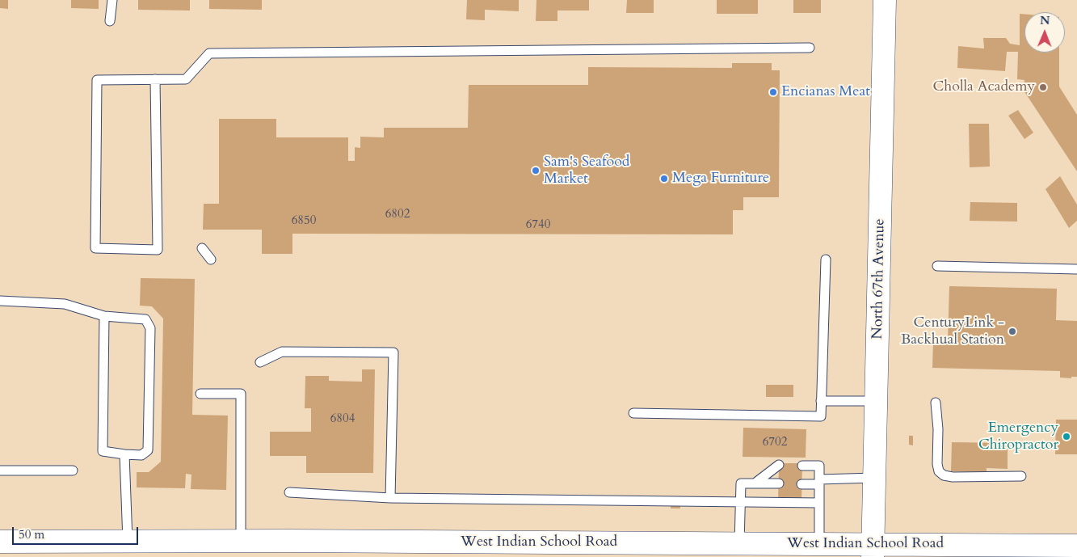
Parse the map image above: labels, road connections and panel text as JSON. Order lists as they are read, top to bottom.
{
  "streets": {
    "main road": ["North 67th Avenue", "West Indian School Road"]
  },
  "crossings": [
    ["North 67th Avenue", "West Indian School Road"]
  ],
  "places": [
    "Cholla Academy",
    "Encianas Meat",
    "Sam's Seafood Market",
    "Mega Furniture",
    "CenturyLink - Backhual Station",
    "Emergency Chiropractor"
  ],
  "house_numbers": [
    "6802",
    "6850",
    "6740",
    "6804",
    "6702"
  ],
  "scale_bar": "50 m",
  "north": "top"
}
